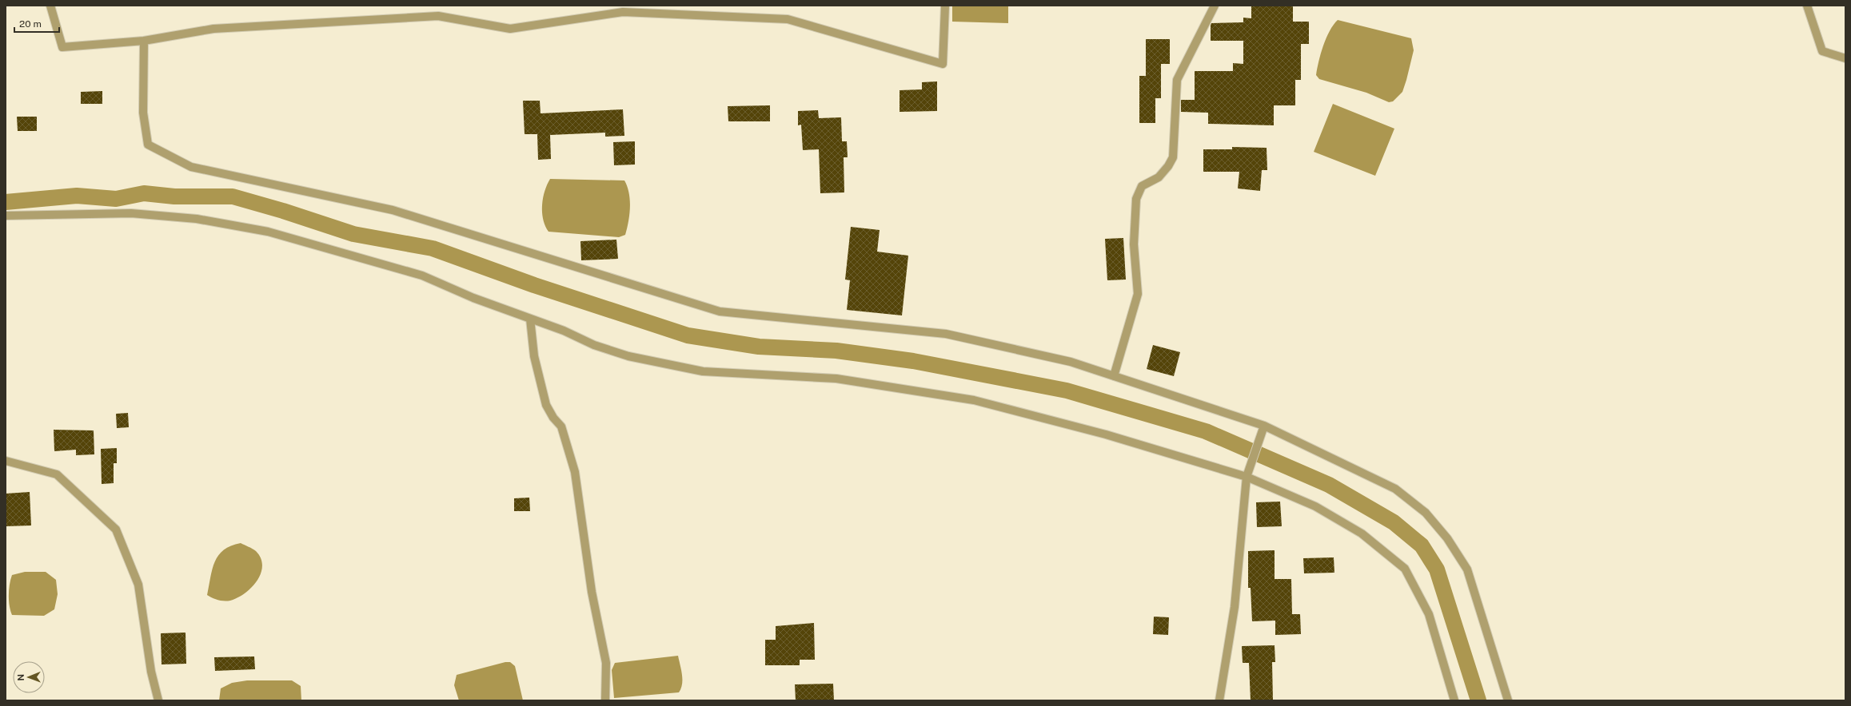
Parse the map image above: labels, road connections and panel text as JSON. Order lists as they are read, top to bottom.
{
  "scale_bar": "20 m",
  "north": "left"
}
